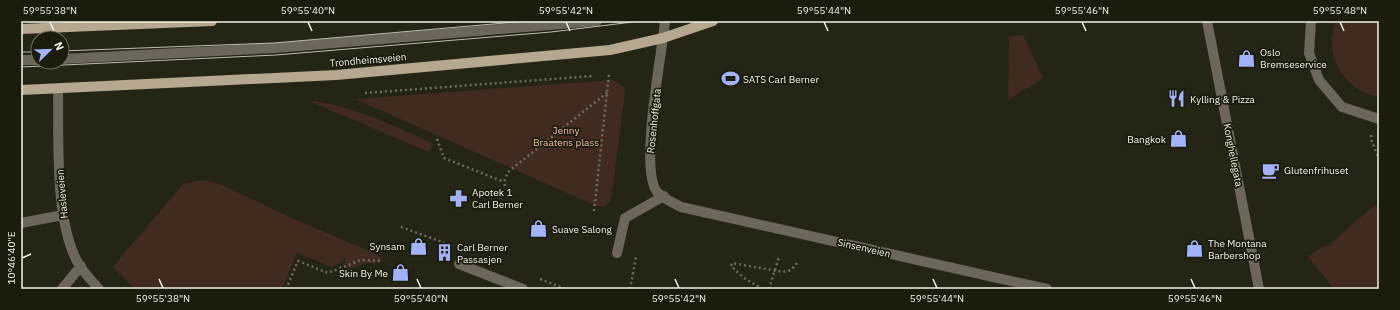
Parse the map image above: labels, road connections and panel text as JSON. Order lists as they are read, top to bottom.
{
  "streets": {
    "main road": ["Trondheimsveien"],
    "street": [
      "Rosenhoffgata",
      "Konghellegata",
      "Hasleveien",
      "Sinsenveien"
    ]
  },
  "crossings": [
    ["Trondheimsveien", "Rosenhoffgata"],
    ["Trondheimsveien", "Hasleveien"],
    ["Rosenhoffgata", "Sinsenveien"]
  ],
  "parks": ["Jenny Braatens plass"],
  "places": {
    "shop": [
      "Oslo Bremseservice",
      "Bangkok",
      "Suave Salong",
      "Synsam",
      "The Montana Barbershop",
      "Skin By Me"
    ],
    "sports": ["SATS Carl Berner"],
    "restaurant": ["Kylling & Pizza"],
    "cafe": ["Glutenfrihuset"],
    "pharmacy": ["Apotek 1 Carl Berner"],
    "building": ["Carl Berner Passasjen"]
  },
  "north": "top right",
  "coordinates": [
    "59°55'38\"N",
    "59°55'40\"N",
    "59°55'42\"N",
    "59°55'44\"N",
    "59°55'46\"N",
    "59°55'48\"N",
    "10°46'40\"E"
  ]
}
